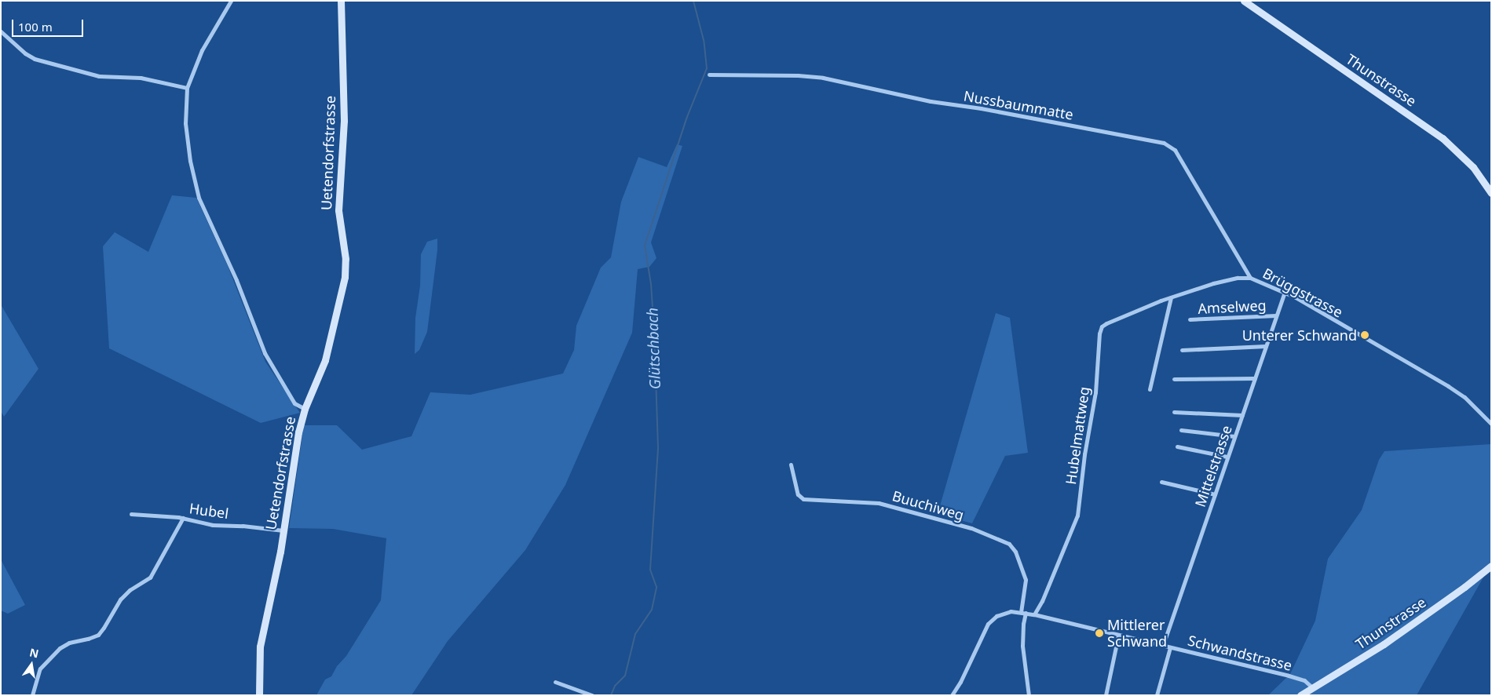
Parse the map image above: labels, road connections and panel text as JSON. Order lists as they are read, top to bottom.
{
  "streets": {
    "street": [
      "Thunstrasse",
      "Nussbaummatte",
      "Uetendorfstrasse",
      "Brüggstrasse",
      "Amselweg",
      "Hubelmattweg",
      "Mittelstrasse",
      "Buuchiweg",
      "Hubel",
      "Schwandstrasse"
    ]
  },
  "crossings": [
    ["Thunstrasse", "Schwandstrasse"],
    ["Nussbaummatte", "Brüggstrasse"],
    ["Uetendorfstrasse", "Hubel"],
    ["Brüggstrasse", "Hubelmattweg"],
    ["Brüggstrasse", "Mittelstrasse"],
    ["Amselweg", "Mittelstrasse"],
    ["Hubelmattweg", "Schwandstrasse"],
    ["Mittelstrasse", "Schwandstrasse"],
    ["Buuchiweg", "Schwandstrasse"]
  ],
  "water": ["Glütschbach"],
  "places": ["Unterer Schwand", "Mittlerer Schwand"],
  "scale_bar": "100 m",
  "north": "top"
}
